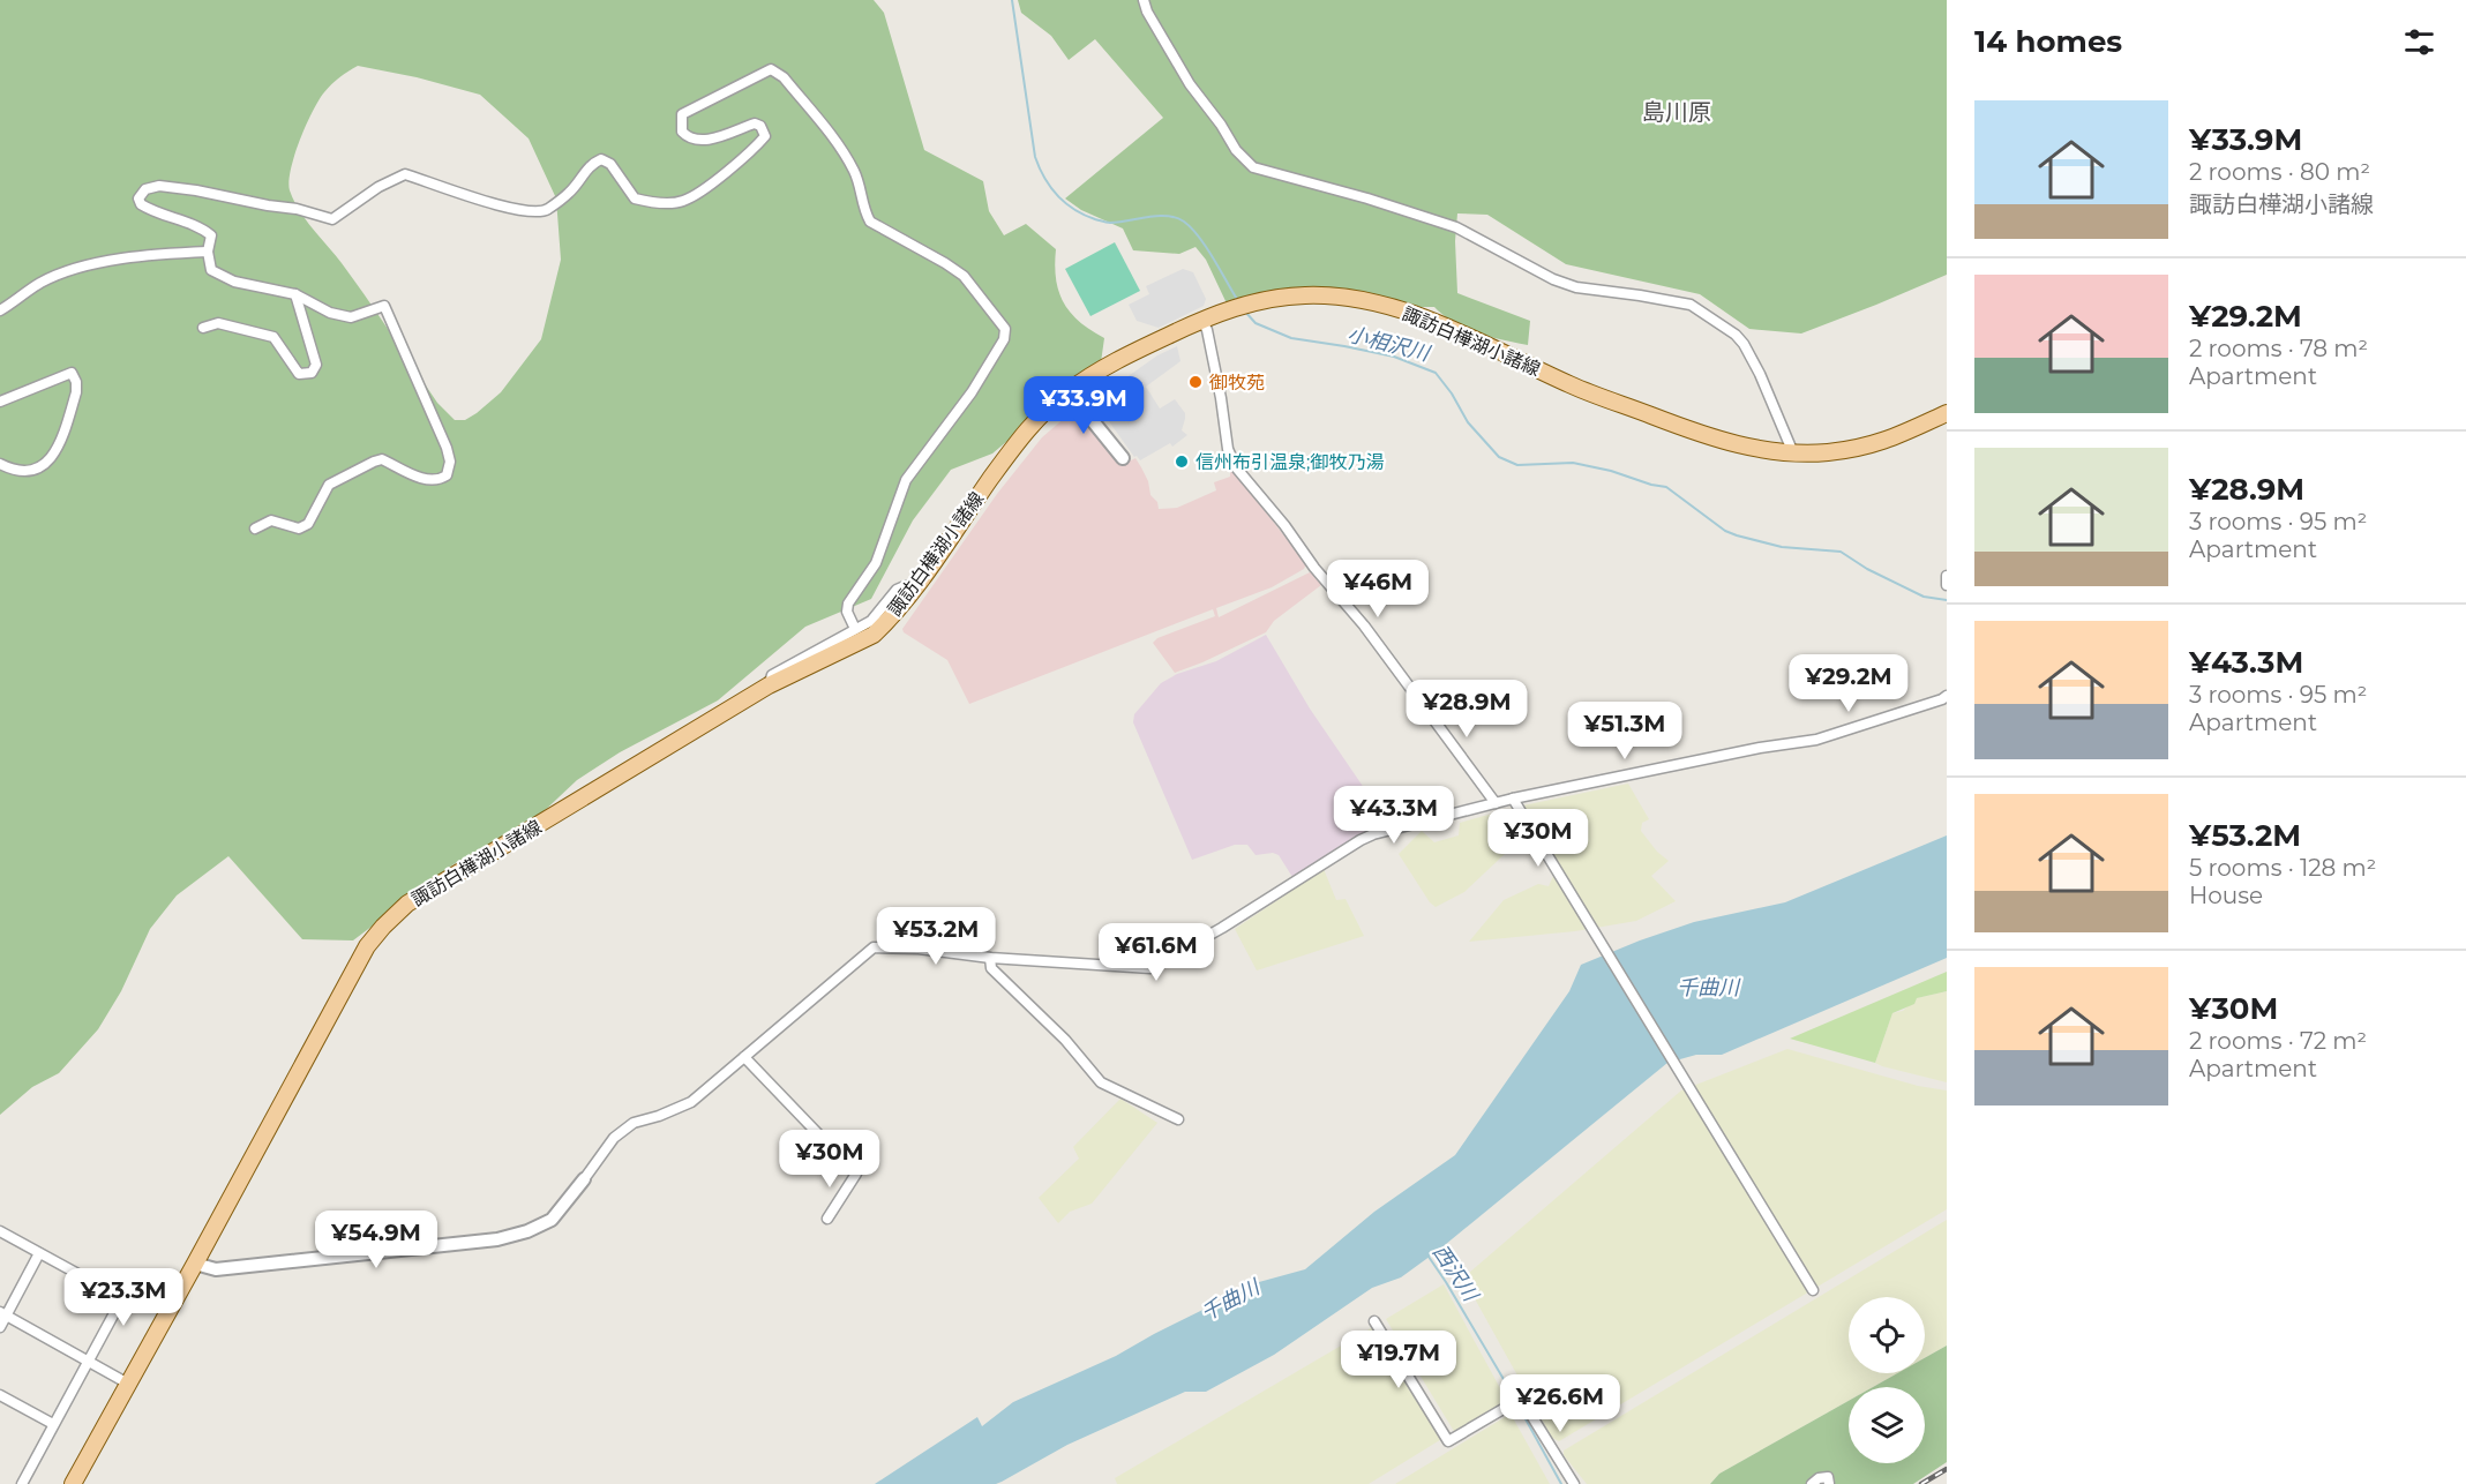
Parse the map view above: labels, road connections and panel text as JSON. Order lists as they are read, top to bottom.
{
  "streets": {
    "main road": ["諏訪白樺湖小諸線"]
  },
  "districts": ["島川原"],
  "water": ["小相沢川", "千曲川", "西沢川"],
  "places": ["御牧苑", "信州布引温泉;御牧乃湯"],
  "page": {
    "heading": "14 homes",
    "list": [
      {
        "name": "¥33.9M",
        "note": "2 rooms · 80 m² · 諏訪白樺湖小諸線"
      },
      {
        "name": "¥29.2M",
        "note": "2 rooms · 78 m² · Apartment"
      },
      {
        "name": "¥28.9M",
        "note": "3 rooms · 95 m² · Apartment"
      },
      {
        "name": "¥43.3M",
        "note": "3 rooms · 95 m² · Apartment"
      },
      {
        "name": "¥53.2M",
        "note": "5 rooms · 128 m² · House"
      },
      {
        "name": "¥30M",
        "note": "2 rooms · 72 m² · Apartment"
      }
    ],
    "price": [
      "¥33.9M",
      "¥46M",
      "¥29.2M",
      "¥28.9M",
      "¥51.3M",
      "¥43.3M",
      "¥30M",
      "¥53.2M",
      "¥61.6M",
      "¥30M",
      "¥54.9M",
      "¥23.3M",
      "¥19.7M",
      "¥26.6M"
    ]
  }
}
